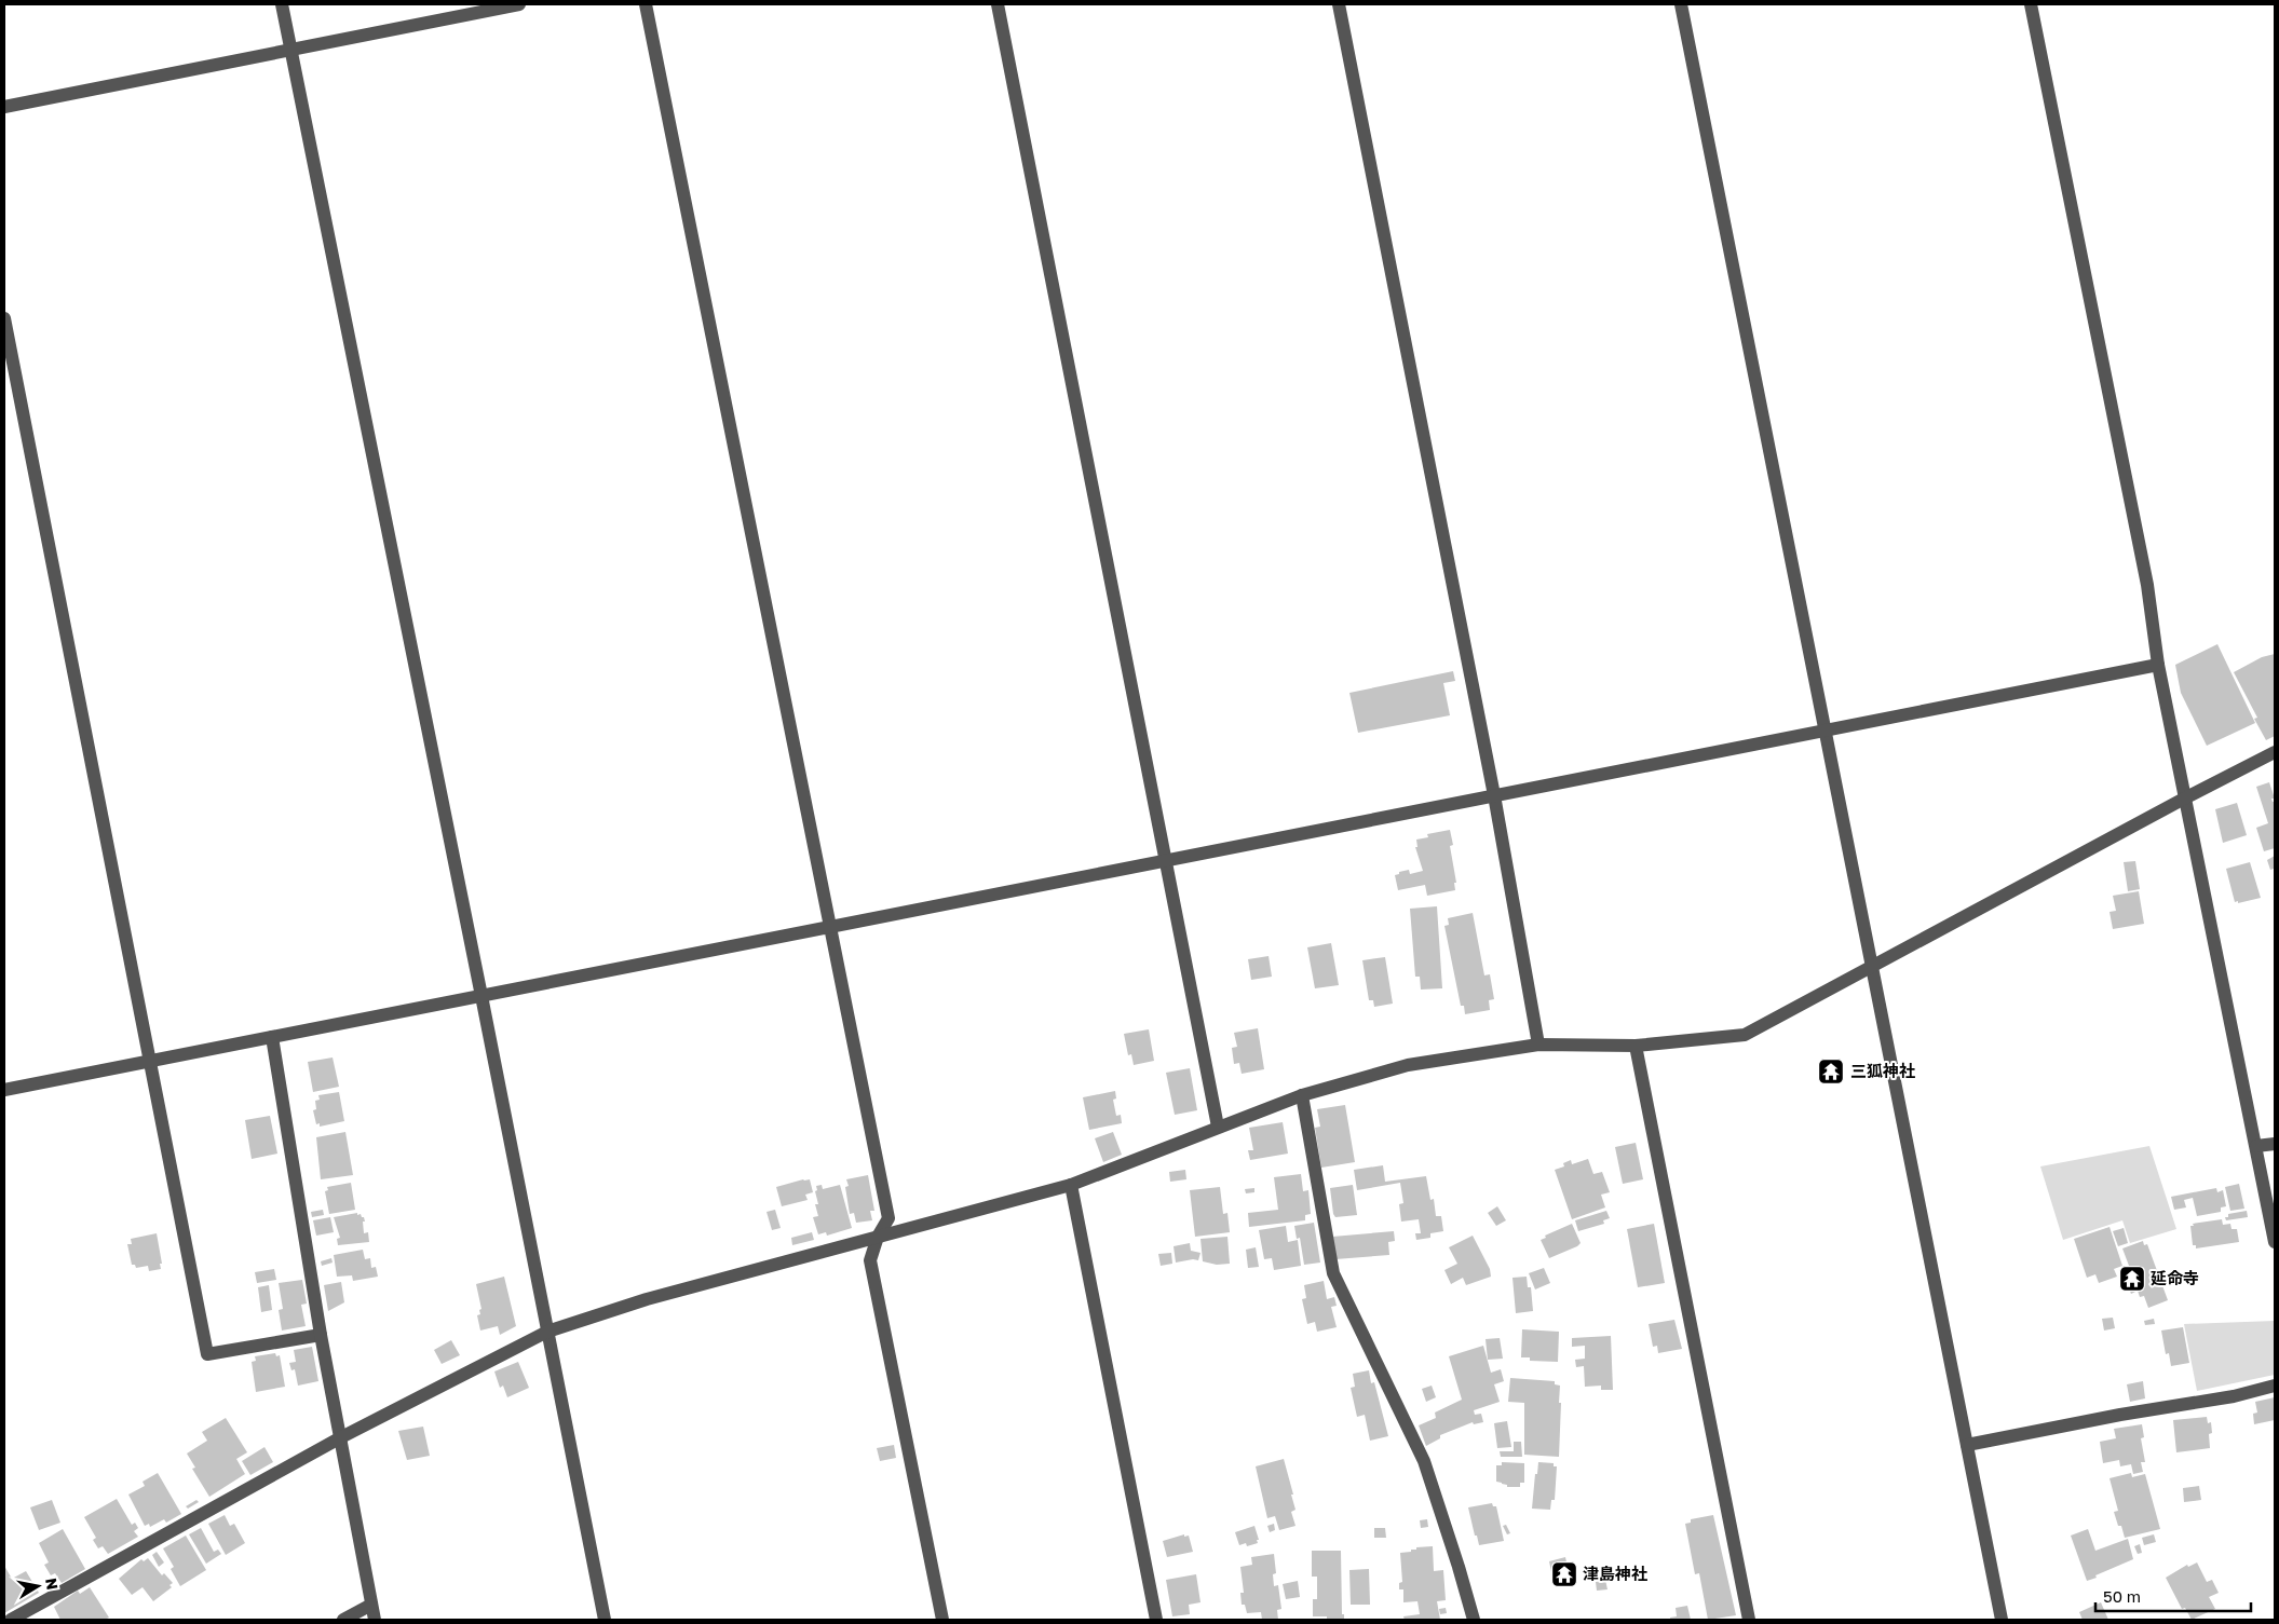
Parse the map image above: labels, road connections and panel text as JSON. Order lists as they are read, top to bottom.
{
  "places": {
    "temple": ["三狐神社", "延命寺", "津島神社"]
  },
  "scale_bar": "50 m",
  "north": "right"
}
